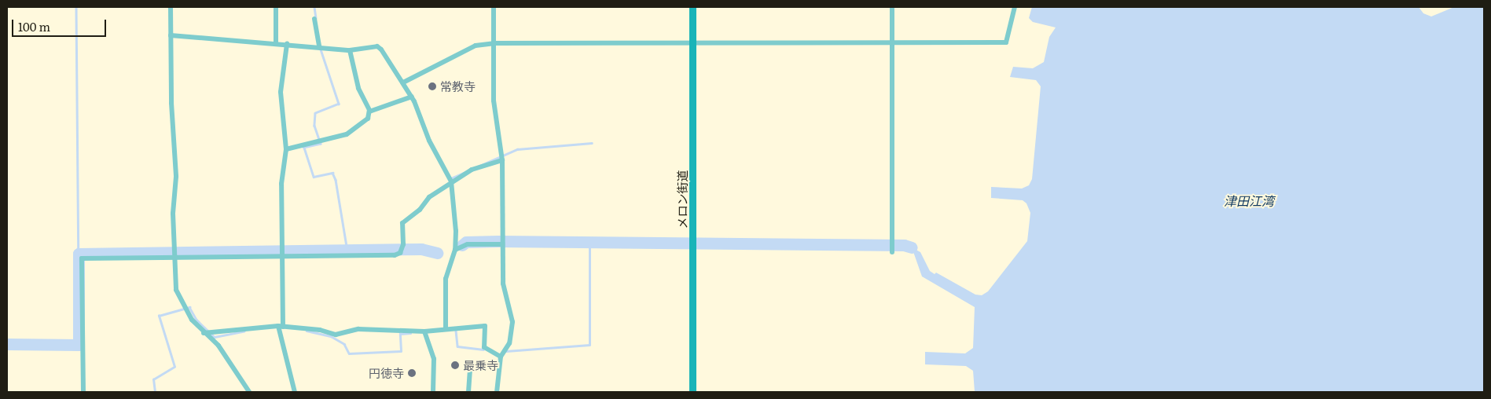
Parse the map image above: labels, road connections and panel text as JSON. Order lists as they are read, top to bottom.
{
  "streets": {
    "street": ["メロン街道"]
  },
  "water": ["津田江湾"],
  "places": ["常教寺", "最乗寺", "円徳寺"],
  "scale_bar": "100 m"
}
